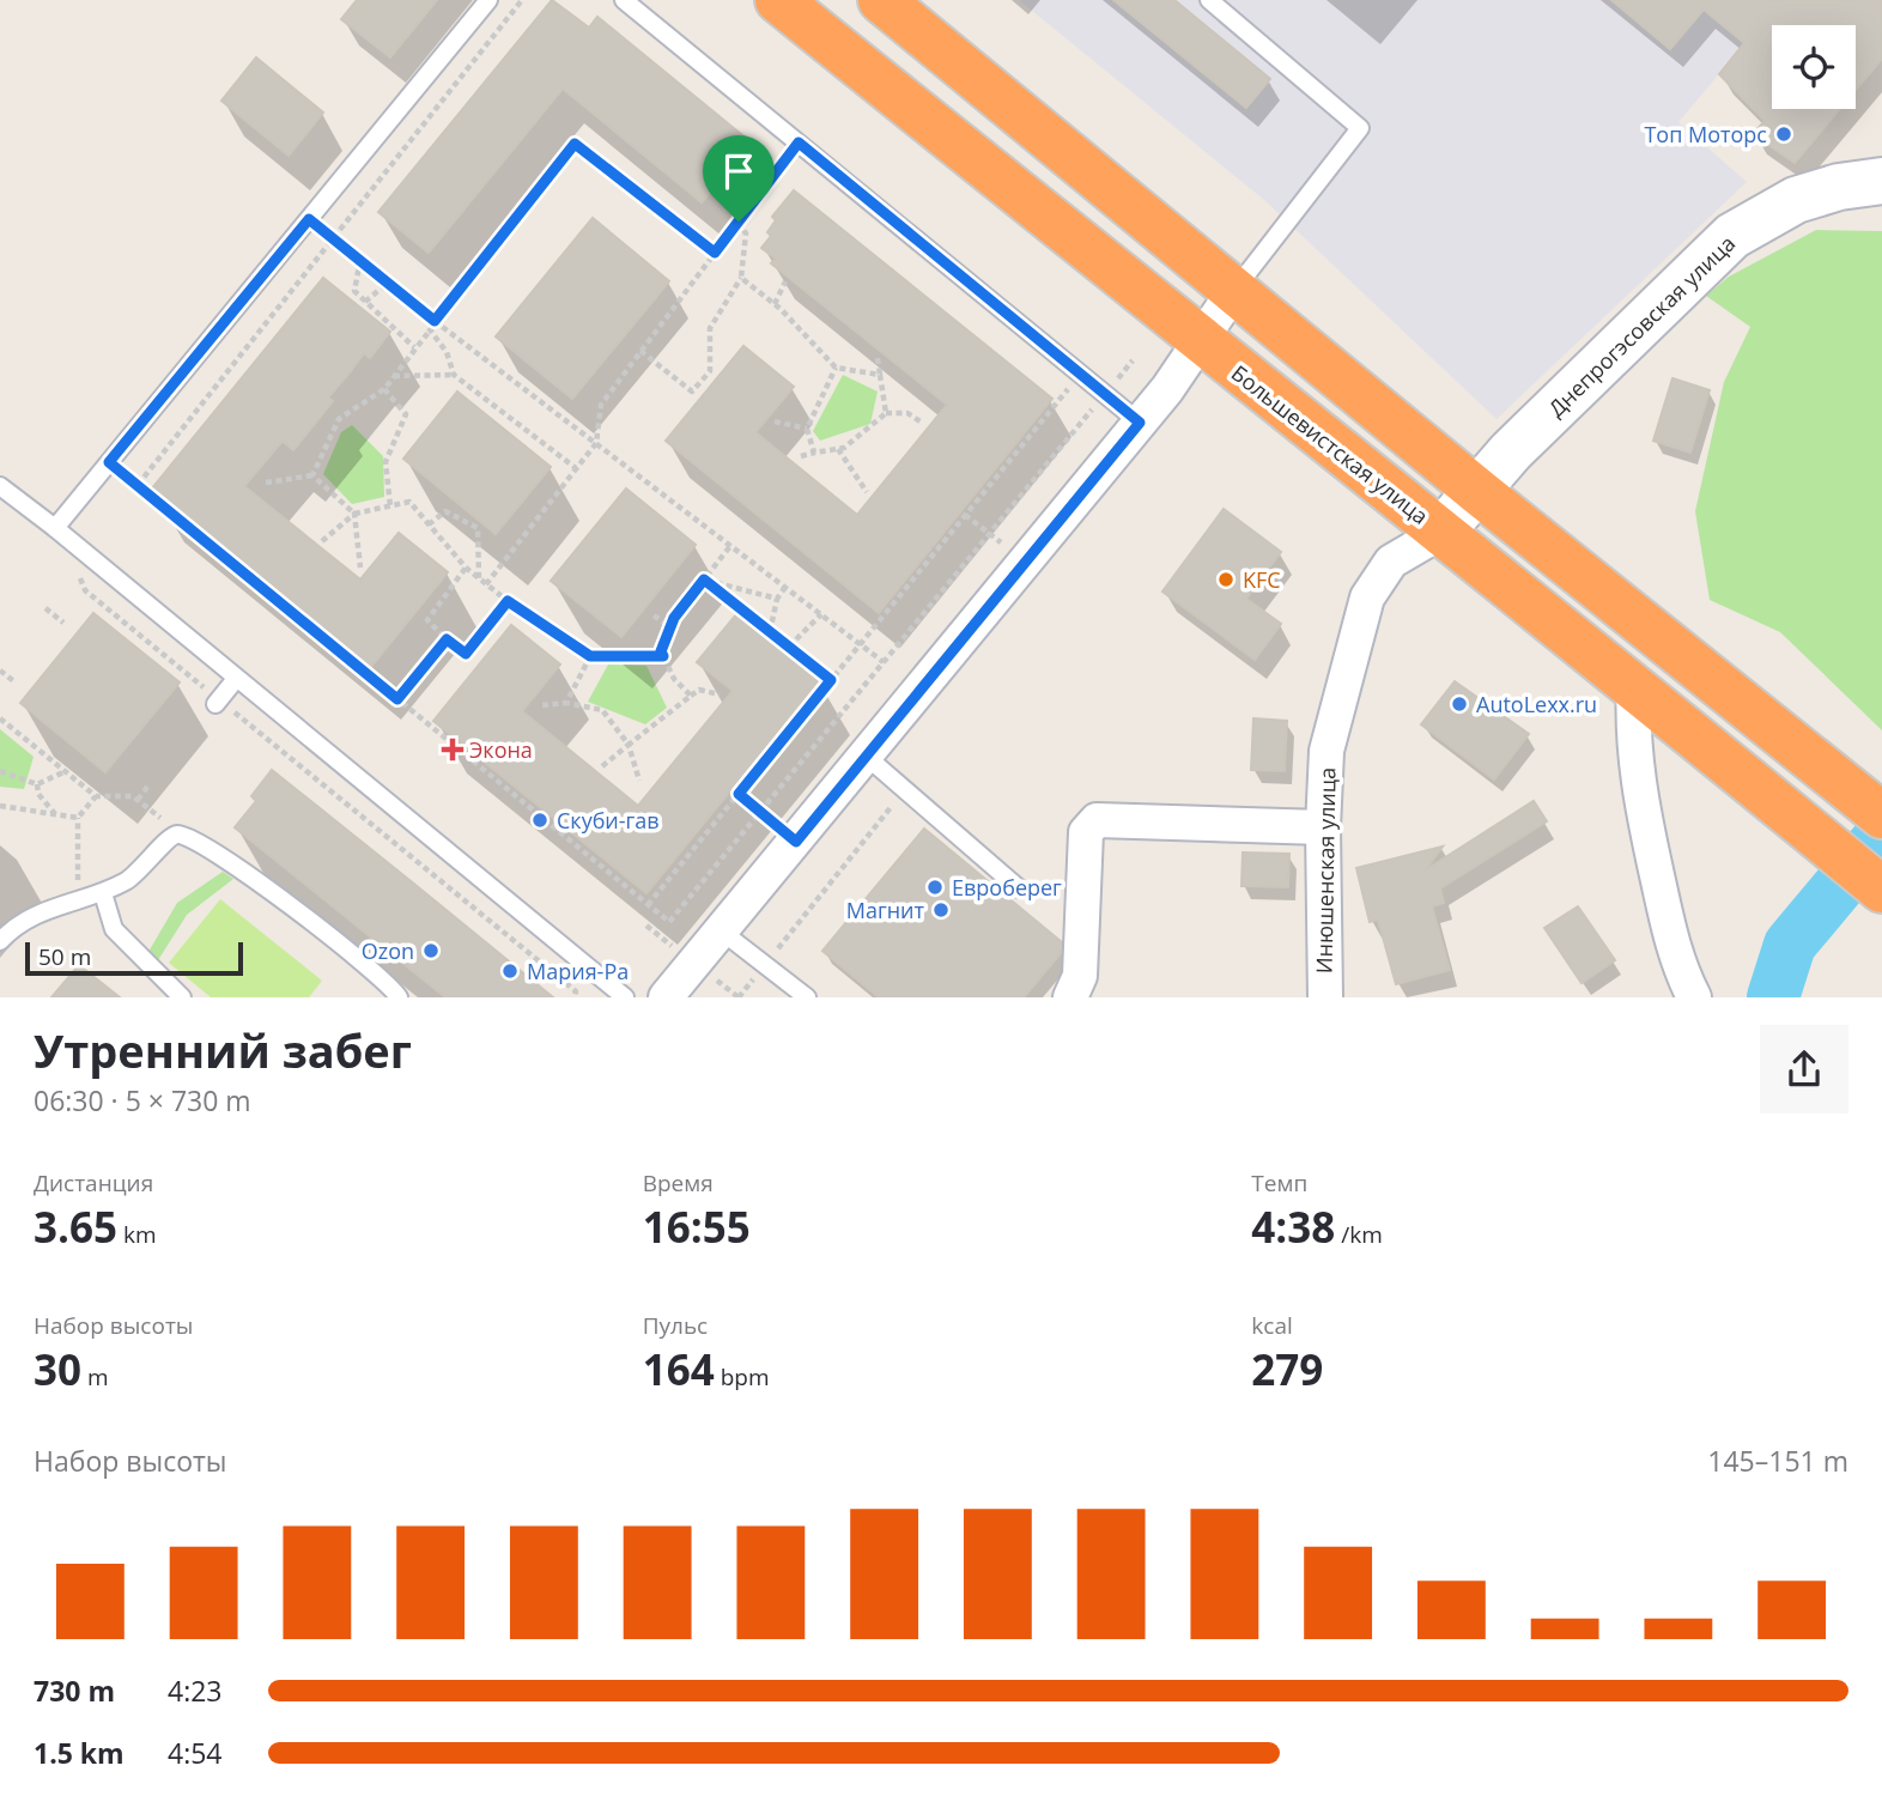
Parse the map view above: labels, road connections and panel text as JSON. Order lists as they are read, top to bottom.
{
  "streets": {
    "highway": ["Большевистская улица"],
    "street": ["Днепрогэсовская улица", "Инюшенская улица"]
  },
  "crossings": [
    ["Днепрогэсовская улица", "Большевистская улица"],
    ["Днепрогэсовская улица", "Инюшенская улица"],
    ["Большевистская улица", "Инюшенская улица"]
  ],
  "places": {
    "other": [
      "Топ Моторс",
      "KFC",
      "AutoLexx.ru",
      "Скуби-гав",
      "Евроберег",
      "Магнит",
      "Ozon",
      "Мария-Ра"
    ],
    "health": ["Экона"]
  },
  "scale_bar": "50 m",
  "page": {
    "scale": "50 m",
    "heading": ["Утренний забег", "06:30 · 5 × 730 m"],
    "stats": [
      ["Дистанция", "3.65 km"],
      ["Время", "16:55"],
      ["Темп", "4:38 /km"],
      ["Набор высоты", "30 m"],
      ["Пульс", "164 bpm"],
      ["kcal", "279"]
    ],
    "chart": ["Набор высоты", "145–151 m"],
    "list": [
      {
        "name": "730 m",
        "note": "4:23"
      },
      {
        "name": "1.5 km",
        "note": "4:54"
      }
    ]
  }
}
